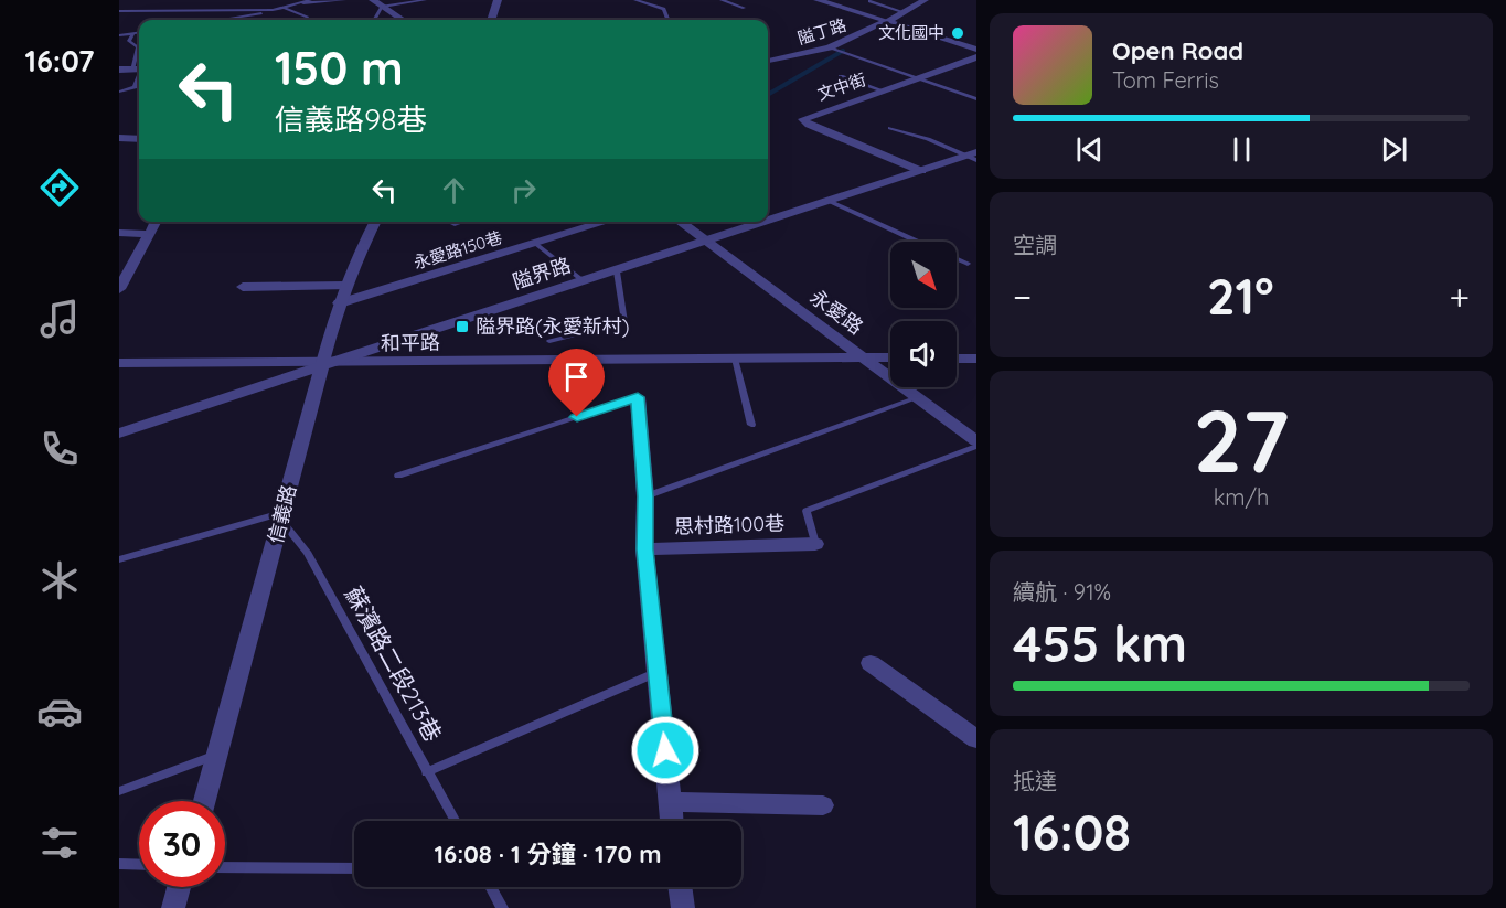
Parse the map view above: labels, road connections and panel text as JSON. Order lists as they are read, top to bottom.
{
  "streets": {
    "street": [
      "隘丁路",
      "文中街",
      "永愛路150巷",
      "隘界路",
      "永愛路",
      "和平路",
      "信義路",
      "思村路100巷"
    ],
    "lane": ["蘇濱路二段213巷"]
  },
  "crossings": [
    ["文中街", "隘界路"],
    ["永愛路150巷", "信義路"],
    ["隘界路", "永愛路"],
    ["隘界路", "和平路"],
    ["隘界路", "信義路"],
    ["永愛路", "和平路"],
    ["和平路", "信義路"],
    ["信義路", "蘇濱路二段213巷"]
  ],
  "places": {
    "other": ["文化國中"],
    "transit": ["隘界路(永愛新村)"]
  },
  "north": "bottom right",
  "page": {
    "tabs": "16:07",
    "turn": ["150 m", "信義路98巷"],
    "song": ["Open Road", "Tom Ferris"],
    "tile": [
      "空調",
      ["27", "km/h"],
      ["續航 · 91%", "455 km"],
      ["抵達", "16:08"]
    ],
    "heat": ["−", "21°", "+"],
    "limit": "30",
    "trip": "16:08 · 1 分鐘 · 170 m"
  }
}
